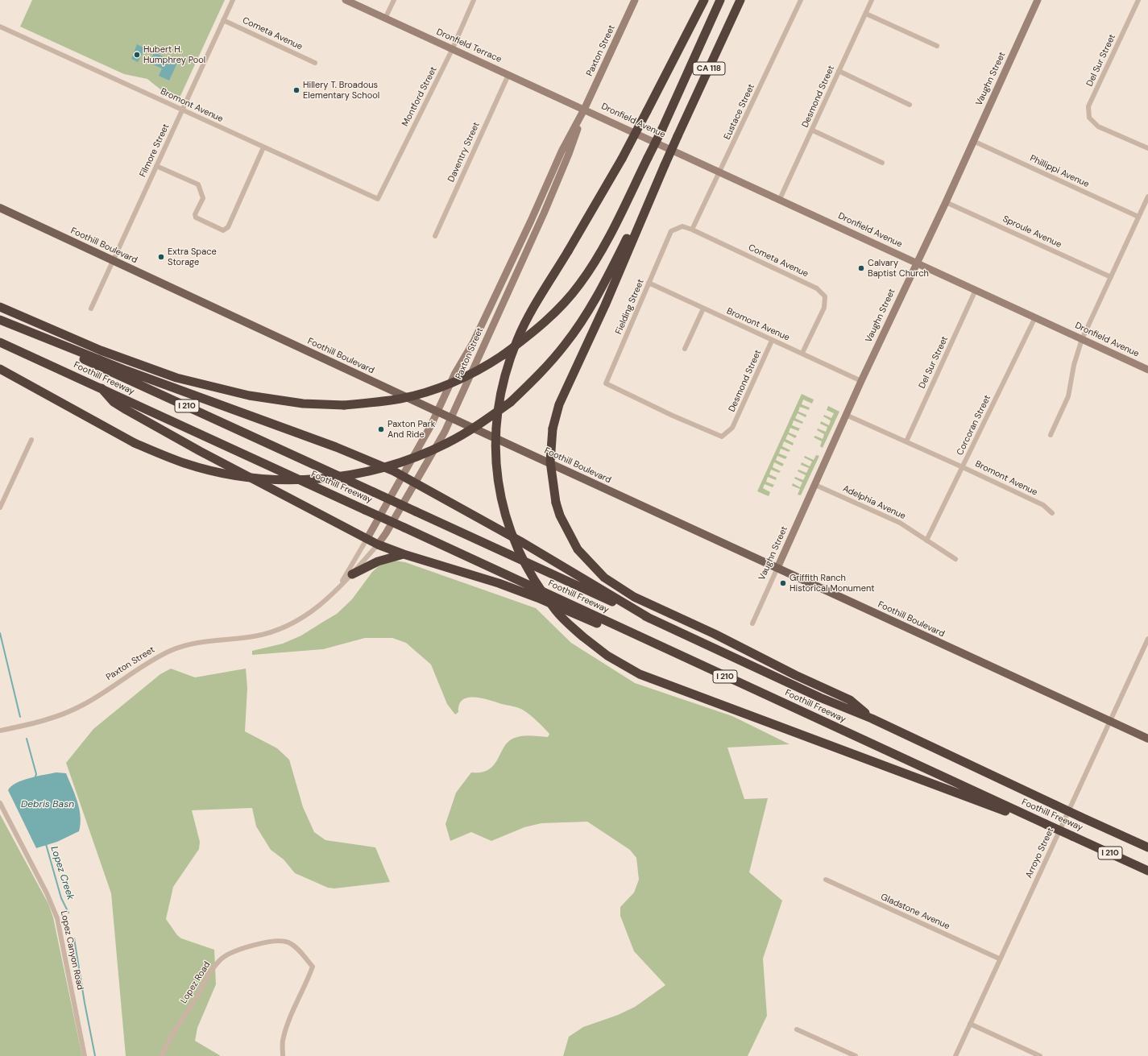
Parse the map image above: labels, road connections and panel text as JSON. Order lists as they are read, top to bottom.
{
  "streets": {
    "highway": ["CA 118", "Foothill Freeway", "I 210"],
    "main road": ["Foothill Boulevard"],
    "street": [
      "Cometa Avenue",
      "Dronfield Terrace",
      "Paxton Street",
      "Del Sur Street",
      "Vaughn Street",
      "Montford Street",
      "Desmond Street",
      "Bromont Avenue",
      "Eustace Street",
      "Dronfield Avenue",
      "Filmore Street",
      "Daventry Street",
      "Phillippi Avenue",
      "Sproule Avenue",
      "Fielding Street",
      "Corcoran Street",
      "Adelphia Avenue",
      "Arroyo Street",
      "Gladstone Avenue",
      "Lopez Canyon Road",
      "Lopez Road"
    ]
  },
  "crossings": [
    ["Cometa Avenue", "Bromont Avenue"],
    ["Cometa Avenue", "Eustace Street"],
    ["Cometa Avenue", "Filmore Street"],
    ["Cometa Avenue", "Fielding Street"],
    ["Dronfield Terrace", "Paxton Street"],
    ["Dronfield Terrace", "Montford Street"],
    ["Dronfield Terrace", "Dronfield Avenue"],
    ["Dronfield Terrace", "Daventry Street"],
    ["Paxton Street", "Dronfield Avenue"],
    ["Paxton Street", "Foothill Boulevard"],
    ["Del Sur Street", "Bromont Avenue"],
    ["Del Sur Street", "Dronfield Avenue"],
    ["Vaughn Street", "Bromont Avenue"],
    ["Vaughn Street", "Dronfield Avenue"],
    ["Vaughn Street", "Phillippi Avenue"],
    ["Vaughn Street", "Sproule Avenue"],
    ["Vaughn Street", "Foothill Boulevard"],
    ["Vaughn Street", "Adelphia Avenue"],
    ["Montford Street", "Bromont Avenue"],
    ["Desmond Street", "Bromont Avenue"],
    ["Desmond Street", "Dronfield Avenue"],
    ["Desmond Street", "Fielding Street"],
    ["Bromont Avenue", "Filmore Street"],
    ["Bromont Avenue", "Fielding Street"],
    ["Bromont Avenue", "Corcoran Street"],
    ["Eustace Street", "Dronfield Avenue"],
    ["Dronfield Avenue", "Corcoran Street"],
    ["Filmore Street", "Foothill Boulevard"],
    ["Foothill Boulevard", "Arroyo Street"],
    ["Corcoran Street", "Adelphia Avenue"],
    ["Arroyo Street", "Gladstone Avenue"]
  ],
  "water": ["Debris Basn", "Lopez Creek"],
  "places": [
    "Hubert H. Humphrey Pool",
    "Hillery T. Broadous Elementary School",
    "Extra Space Storage",
    "Calvary Baptist Church",
    "Paxton Park And Ride",
    "Griffith Ranch Historical Monument"
  ]
}
